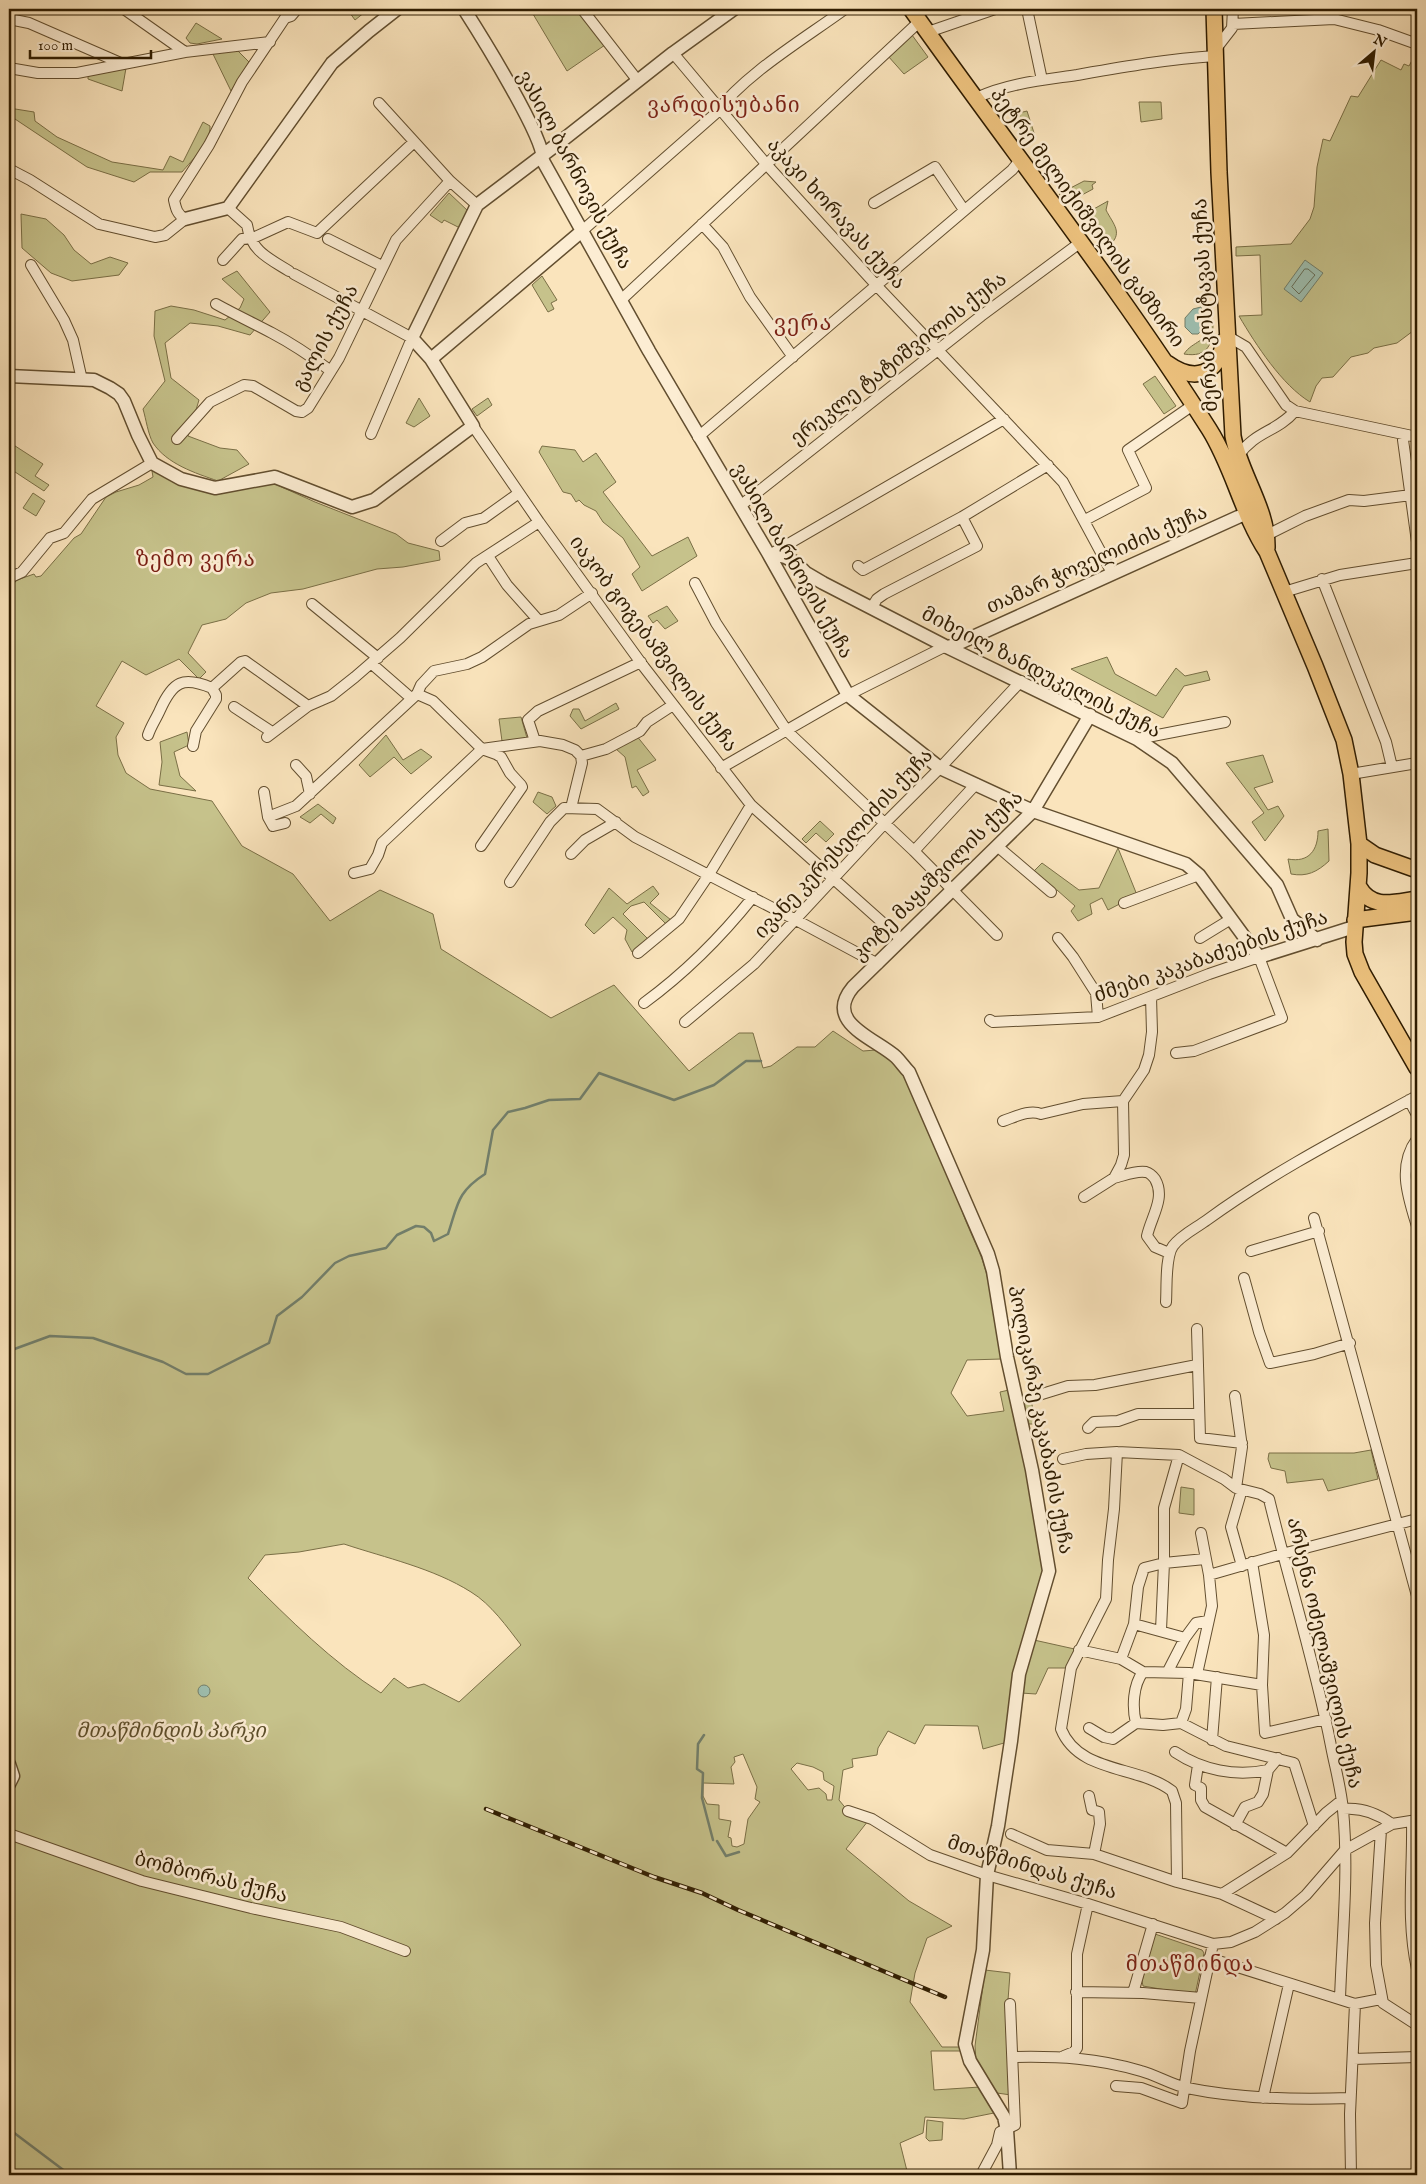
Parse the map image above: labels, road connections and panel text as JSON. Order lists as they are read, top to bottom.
{
  "streets": {
    "main road": ["პეტრე მელიქიშვილის გამზირი", "მერაბ კოსტავას ქუჩა"],
    "street": [
      "ვასილ ბარნოვის ქუჩა",
      "აკაკი ხორავას ქუჩა",
      "გალის ქუჩა",
      "ერეკლე ტატიშვილის ქუჩა",
      "თამარ ჭოველიძის ქუჩა",
      "იაკობ გოგებაშვილის ქუჩა",
      "მიხეილ ზანდუკელის ქუჩა",
      "ივანე კერესელიძის ქუჩა",
      "კოტე მაყაშვილის ქუჩა",
      "ძმები კაკაბაძეების ქუჩა",
      "პოლიკარპე კაკაბაძის ქუჩა",
      "არსენა ოძელაშვილის ქუჩა",
      "მთაწმინდას ქუჩა",
      "ბომბორას ქუჩა"
    ]
  },
  "crossings": [
    ["ვასილ ბარნოვის ქუჩა", "ერეკლე ტატიშვილის ქუჩა"],
    ["ვასილ ბარნოვის ქუჩა", "მიხეილ ზანდუკელის ქუჩა"],
    ["ვასილ ბარნოვის ქუჩა", "ივანე კერესელიძის ქუჩა"],
    ["ვასილ ბარნოვის ქუჩა", "კოტე მაყაშვილის ქუჩა"],
    ["ვასილ ბარნოვის ქუჩა", "ძმები კაკაბაძეების ქუჩა"],
    ["აკაკი ხორავას ქუჩა", "ერეკლე ტატიშვილის ქუჩა"],
    ["აკაკი ხორავას ქუჩა", "თამარ ჭოველიძის ქუჩა"],
    ["პეტრე მელიქიშვილის გამზირი", "მერაბ კოსტავას ქუჩა"],
    ["პეტრე მელიქიშვილის გამზირი", "ერეკლე ტატიშვილის ქუჩა"],
    ["მერაბ კოსტავას ქუჩა", "თამარ ჭოველიძის ქუჩა"],
    ["მერაბ კოსტავას ქუჩა", "ძმები კაკაბაძეების ქუჩა"],
    ["თამარ ჭოველიძის ქუჩა", "მიხეილ ზანდუკელის ქუჩა"],
    ["იაკობ გოგებაშვილის ქუჩა", "ივანე კერესელიძის ქუჩა"],
    ["იაკობ გოგებაშვილის ქუჩა", "კოტე მაყაშვილის ქუჩა"],
    ["მიხეილ ზანდუკელის ქუჩა", "ივანე კერესელიძის ქუჩა"],
    ["მიხეილ ზანდუკელის ქუჩა", "კოტე მაყაშვილის ქუჩა"],
    ["მიხეილ ზანდუკელის ქუჩა", "ძმები კაკაბაძეების ქუჩა"],
    ["კოტე მაყაშვილის ქუჩა", "პოლიკარპე კაკაბაძის ქუჩა"],
    ["პოლიკარპე კაკაბაძის ქუჩა", "მთაწმინდას ქუჩა"]
  ],
  "districts": [
    "ვარდისუბანი",
    "ვერა",
    "ზემო ვერა",
    "მთაწმინდა"
  ],
  "parks": ["მთაწმინდის პარკი"],
  "scale_bar": "100 m",
  "north": "top right"
}
